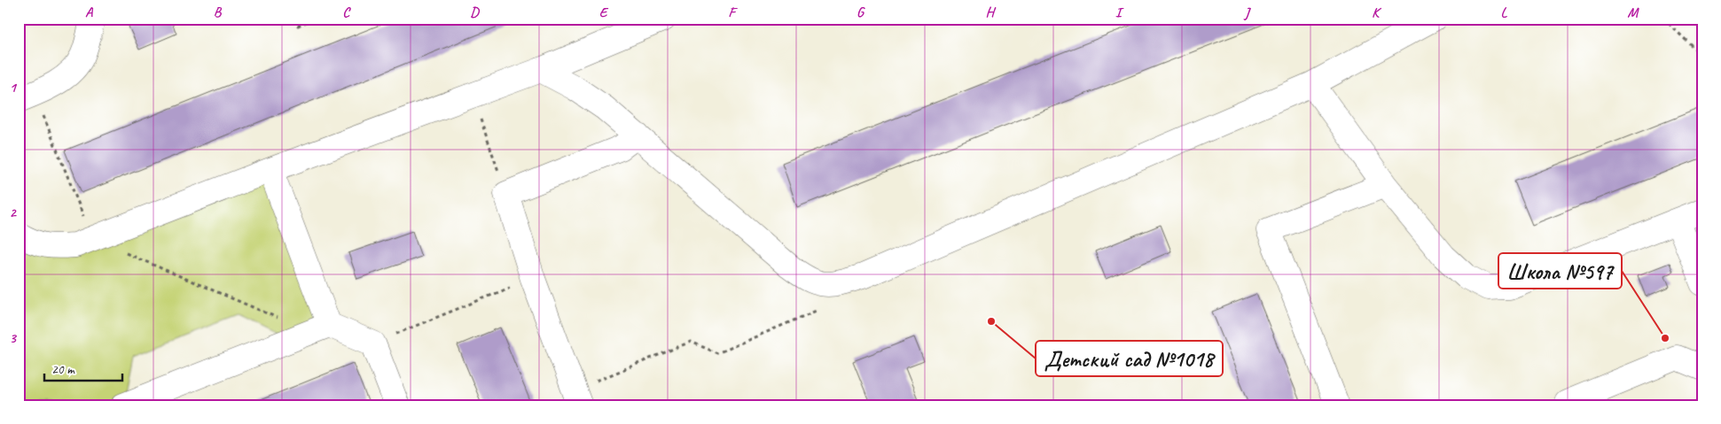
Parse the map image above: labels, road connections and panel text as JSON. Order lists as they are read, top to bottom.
{
  "places": ["Детский сад №1018", "Школа №597"],
  "scale_bar": "20 m",
  "grid": {
    "columns": [
      "A",
      "B",
      "C",
      "D",
      "E",
      "F",
      "G",
      "H",
      "I",
      "J",
      "K",
      "L",
      "M"
    ],
    "rows": ["1", "2", "3"]
  }
}
